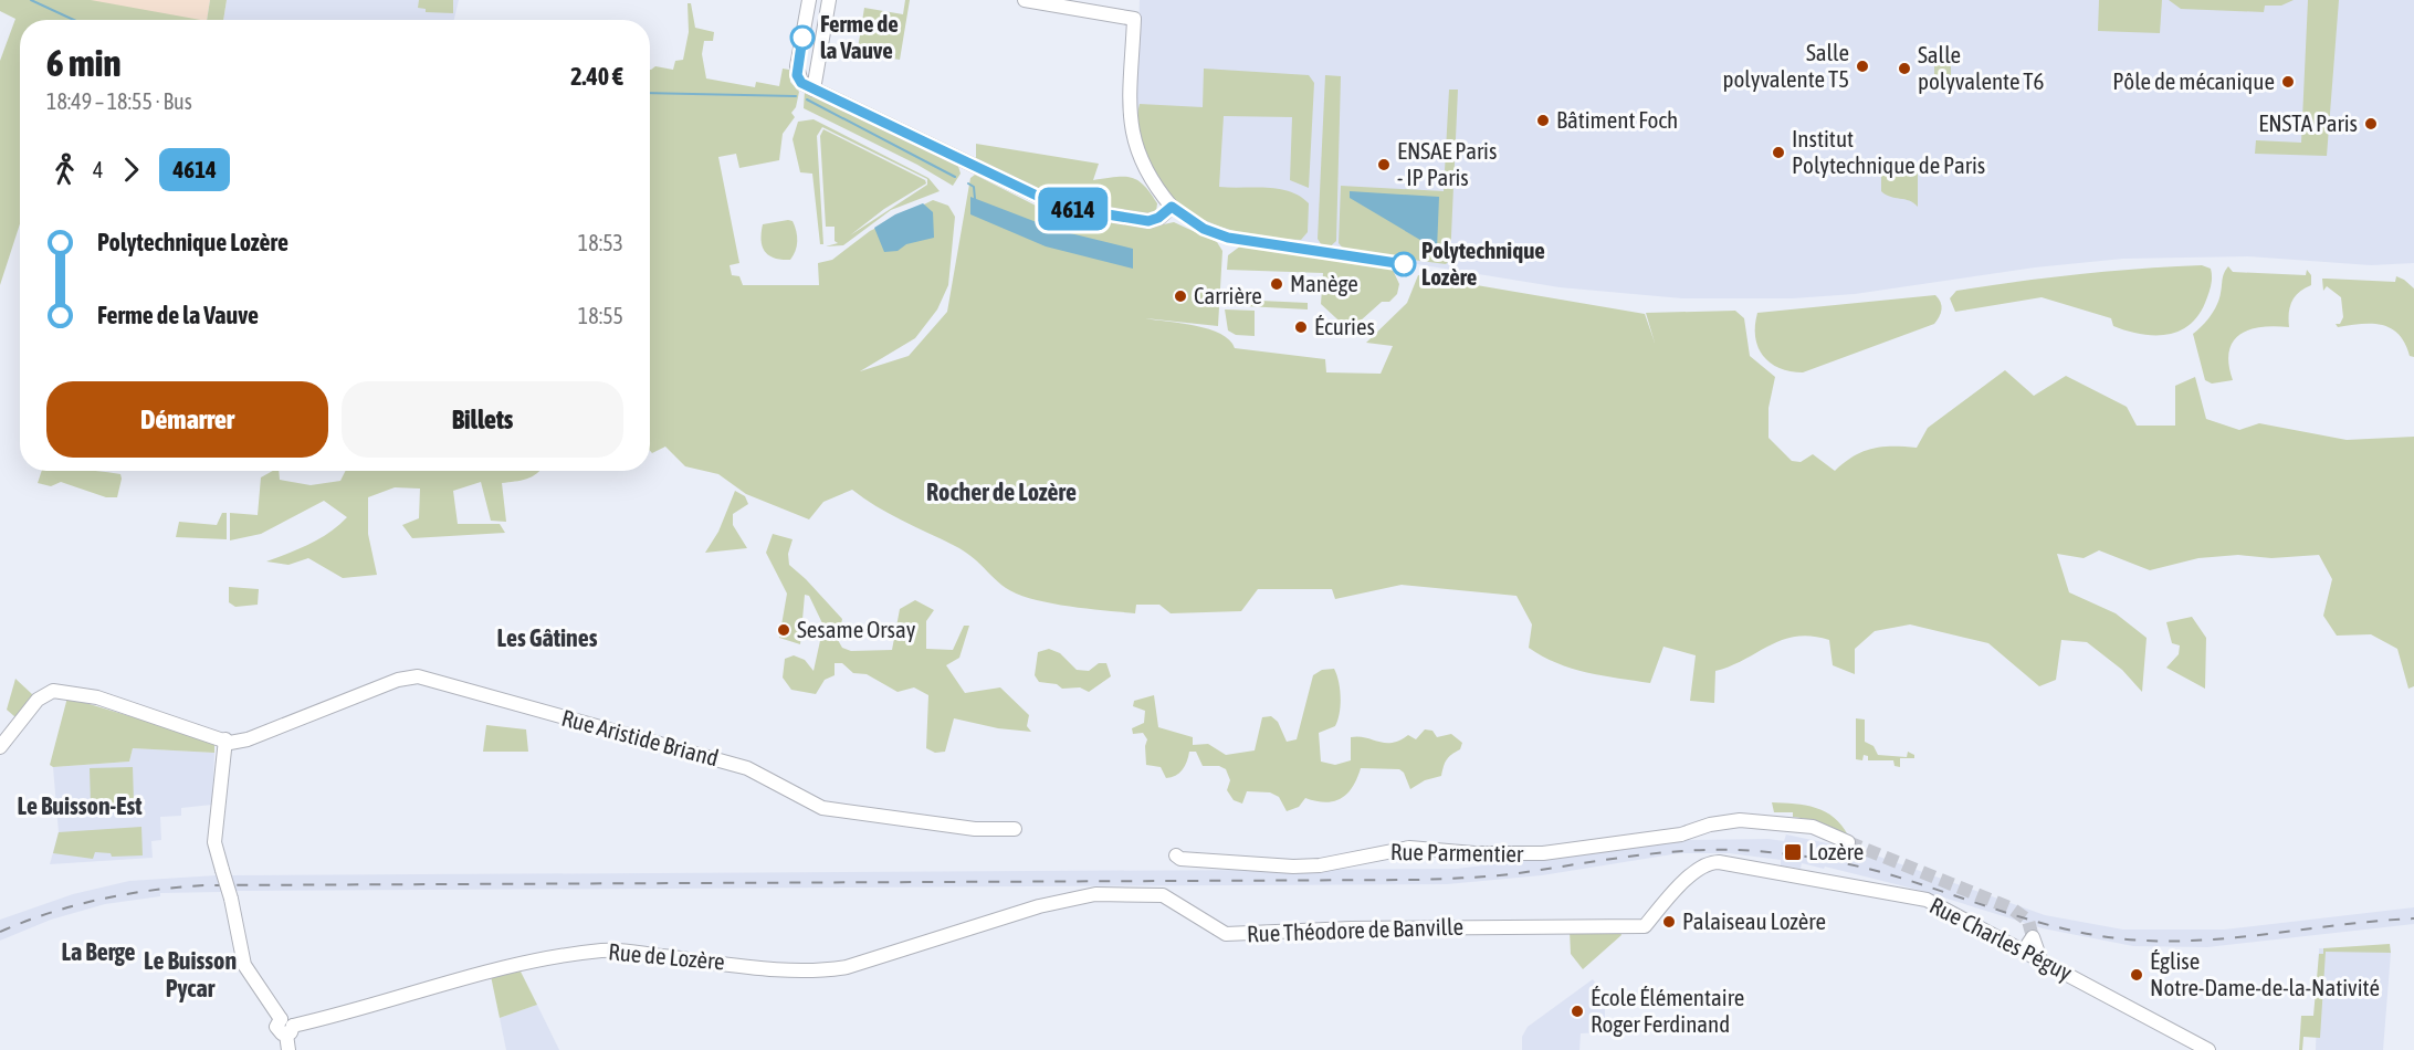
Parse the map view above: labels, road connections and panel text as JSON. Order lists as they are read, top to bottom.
{
  "streets": {
    "street": [
      "Rue Aristide Briand",
      "Rue Parmentier",
      "Rue Théodore de Banville",
      "Rue Charles Péguy",
      "Rue de Lozère"
    ]
  },
  "crossings": [
    ["Rue Théodore de Banville", "Rue Charles Péguy"],
    ["Rue Théodore de Banville", "Rue de Lozère"]
  ],
  "districts": [
    "Rocher de Lozère",
    "Les Gâtines",
    "Le Buisson-Est",
    "La Berge",
    "Le Buisson Pycar"
  ],
  "places": {
    "other": [
      "Ferme de la Vauve",
      "Salle polyvalente T5",
      "Salle polyvalente T6",
      "Pôle de mécanique",
      "Bâtiment Foch",
      "ENSTA Paris",
      "Institut Polytechnique de Paris",
      "ENSAE Paris - IP Paris",
      "Polytechnique Lozère",
      "Manège",
      "Carrière",
      "Écuries",
      "Sesame Orsay",
      "Palaiseau Lozère",
      "Église Notre-Dame-de-la-Nativité",
      "École Élémentaire Roger Ferdinand"
    ],
    "transit": ["Lozère"]
  },
  "lines": ["bus line 4614"],
  "page": {
    "on_map": "4614",
    "heading": ["6 min", "18:49 – 18:55 · Bus", "2.40 €"],
    "legs": ["4", "4614"],
    "list": [
      {
        "name": "Polytechnique Lozère",
        "value": "18:53"
      },
      {
        "name": "Ferme de la Vauve",
        "value": "18:55"
      }
    ],
    "buttons": ["Démarrer", "Billets"]
  }
}
